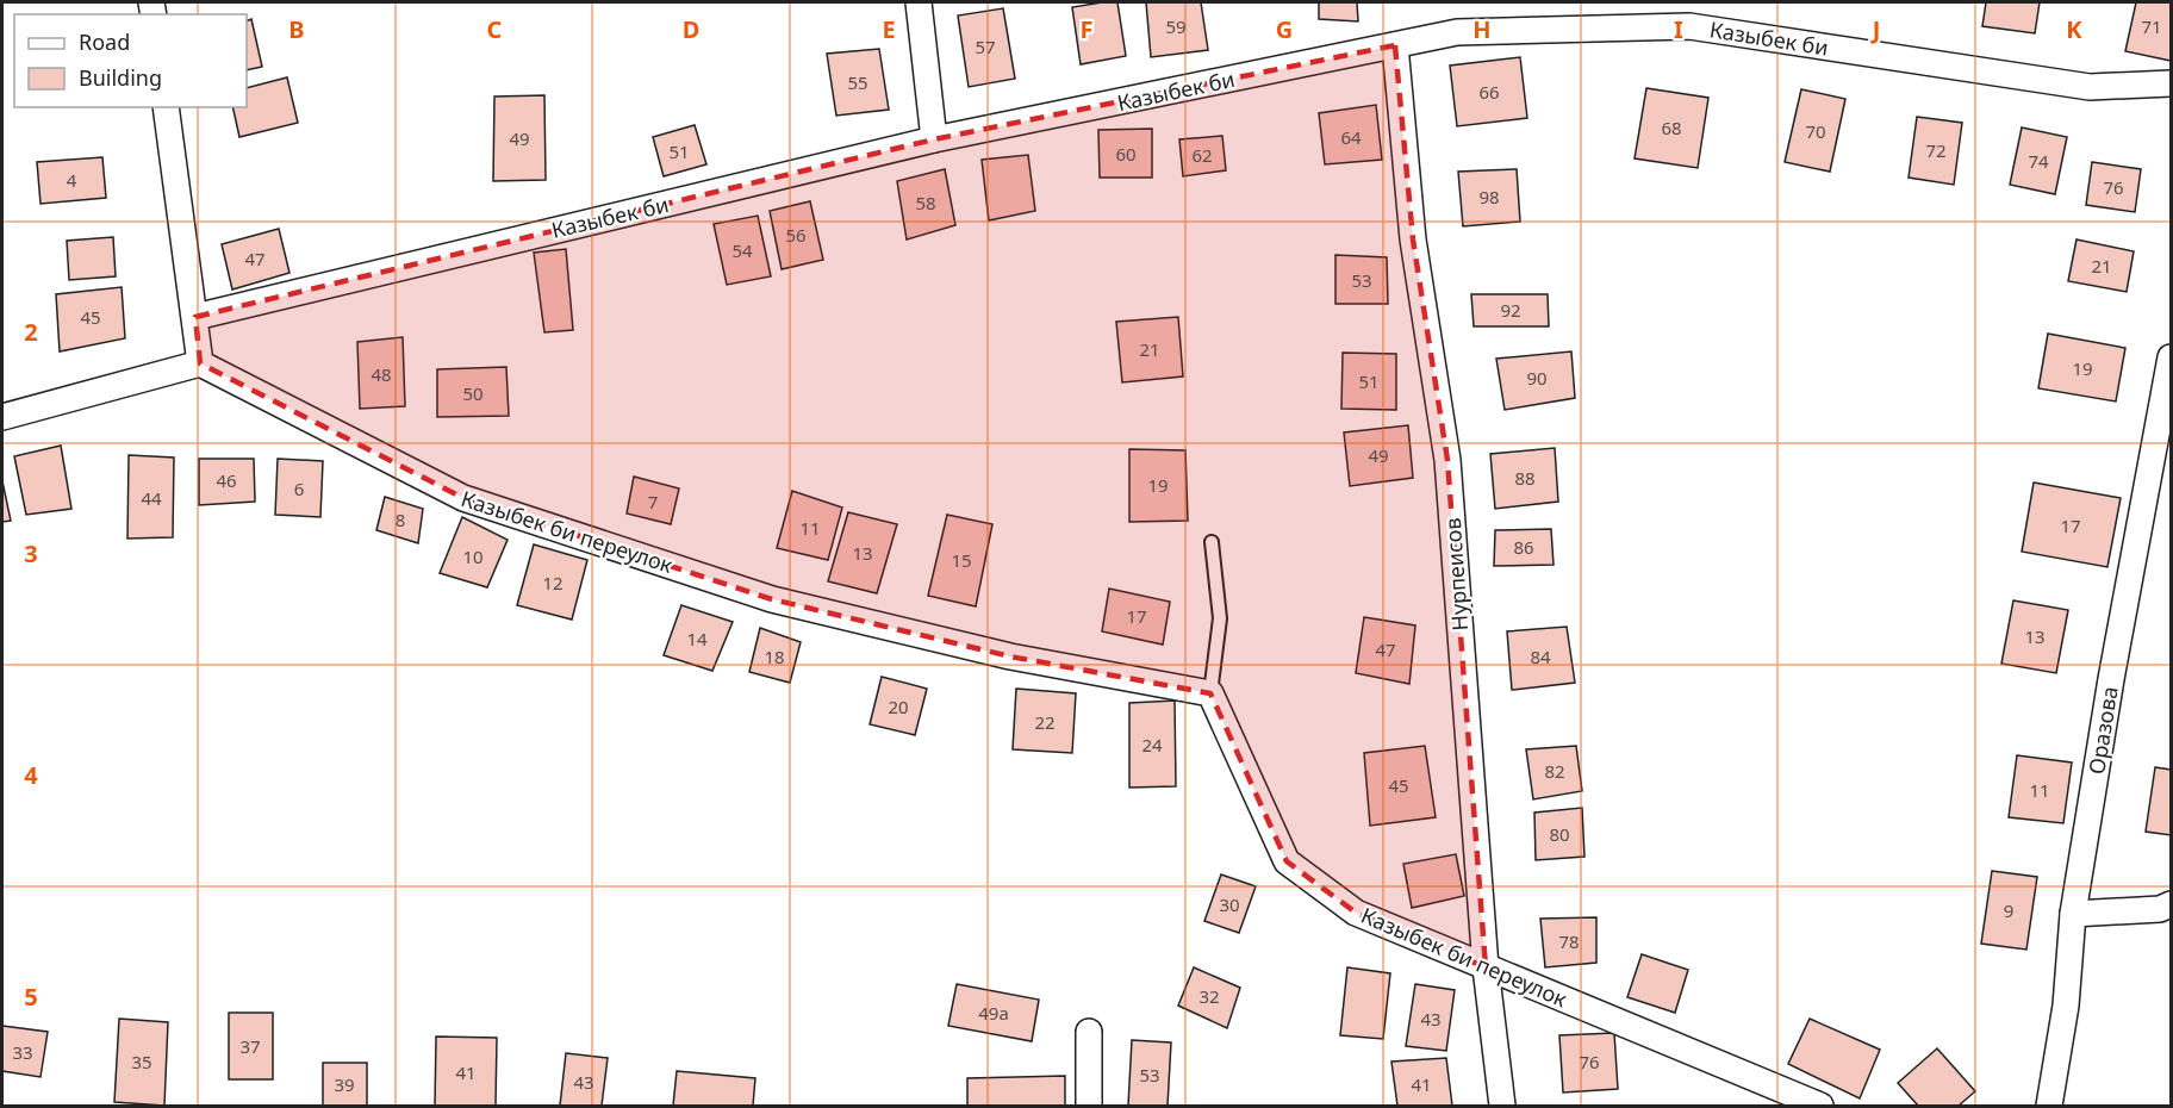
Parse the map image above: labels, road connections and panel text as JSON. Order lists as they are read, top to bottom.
{
  "streets": {
    "street": [
      "Казыбек би",
      "Казыбек би переулок",
      "Нурпеисов",
      "Оразова"
    ]
  },
  "crossings": [
    ["Казыбек би", "Нурпеисов"],
    ["Казыбек би переулок", "Нурпеисов"]
  ],
  "house_numbers": [
    "59",
    "71",
    "57",
    "55",
    "66",
    "68",
    "70",
    "64",
    "49",
    "72",
    "51",
    "60",
    "62",
    "74",
    "4",
    "76",
    "98",
    "58",
    "56",
    "54",
    "47",
    "21",
    "53",
    "92",
    "45",
    "21",
    "19",
    "48",
    "90",
    "51",
    "50",
    "49",
    "88",
    "46",
    "19",
    "6",
    "44",
    "7",
    "8",
    "17",
    "11",
    "86",
    "13",
    "10",
    "15",
    "12",
    "17",
    "13",
    "14",
    "47",
    "18",
    "84",
    "20",
    "22",
    "24",
    "82",
    "45",
    "11",
    "80",
    "30",
    "9",
    "78",
    "32",
    "49а",
    "43",
    "37",
    "33",
    "35",
    "76",
    "41",
    "53",
    "43",
    "39",
    "41"
  ],
  "legend": ["Road", "Building"],
  "grid": {
    "columns": [
      "B",
      "C",
      "D",
      "E",
      "F",
      "G",
      "H",
      "I",
      "J",
      "K"
    ],
    "rows": [
      "2",
      "3",
      "4",
      "5"
    ]
  }
}
